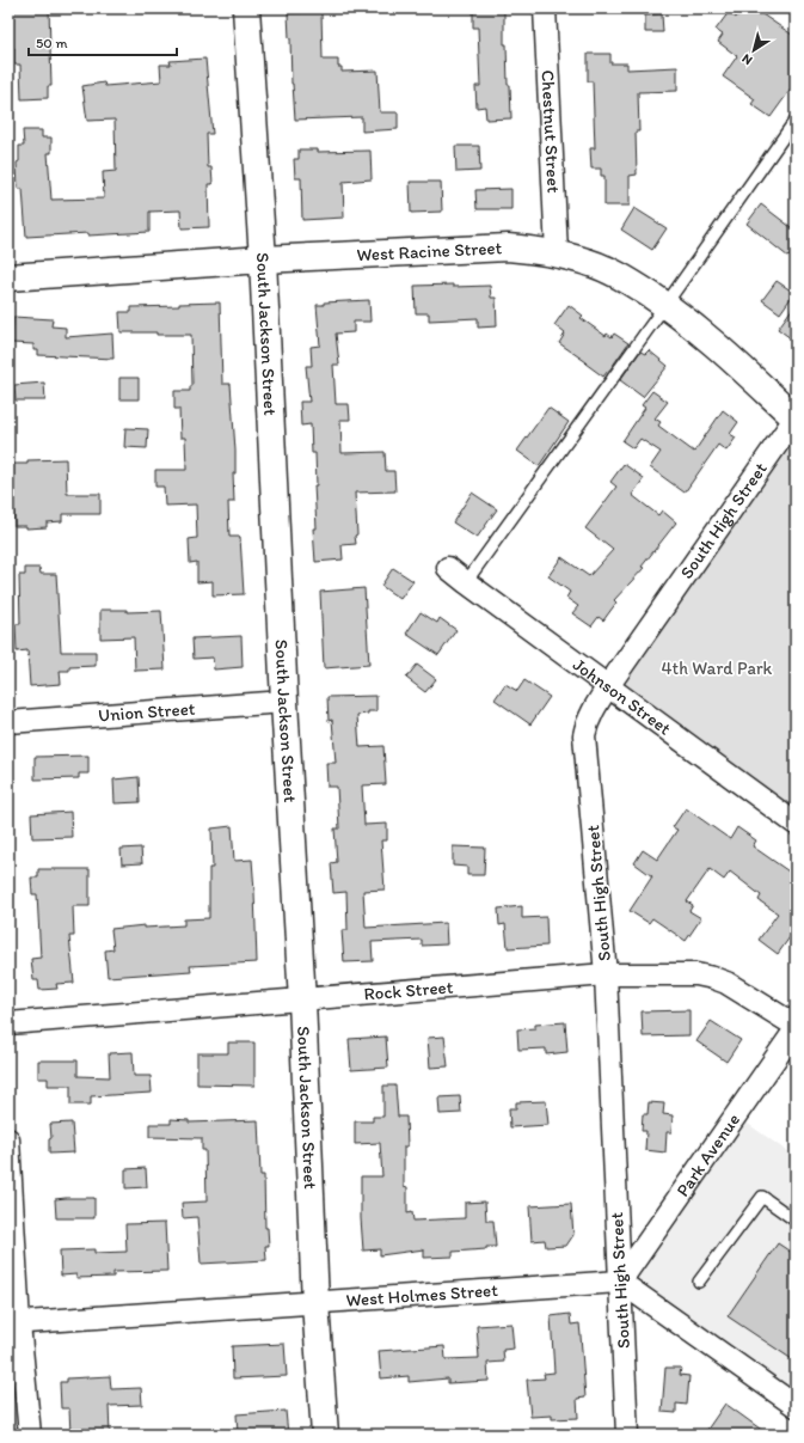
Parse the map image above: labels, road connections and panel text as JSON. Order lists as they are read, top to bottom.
{
  "streets": {
    "street": [
      "Chestnut Street",
      "West Racine Street",
      "South Jackson Street",
      "South High Street",
      "Johnson Street",
      "Union Street",
      "Rock Street",
      "Park Avenue",
      "West Holmes Street"
    ]
  },
  "crossings": [
    ["Chestnut Street", "West Racine Street"],
    ["West Racine Street", "South Jackson Street"],
    ["West Racine Street", "South High Street"],
    ["South Jackson Street", "Union Street"],
    ["South Jackson Street", "Rock Street"],
    ["South Jackson Street", "West Holmes Street"],
    ["South High Street", "Johnson Street"],
    ["South High Street", "Rock Street"],
    ["South High Street", "Park Avenue"],
    ["South High Street", "West Holmes Street"],
    ["Rock Street", "Park Avenue"],
    ["Park Avenue", "West Holmes Street"]
  ],
  "parks": ["4th Ward Park"],
  "scale_bar": "50 m",
  "north": "bottom left"
}
